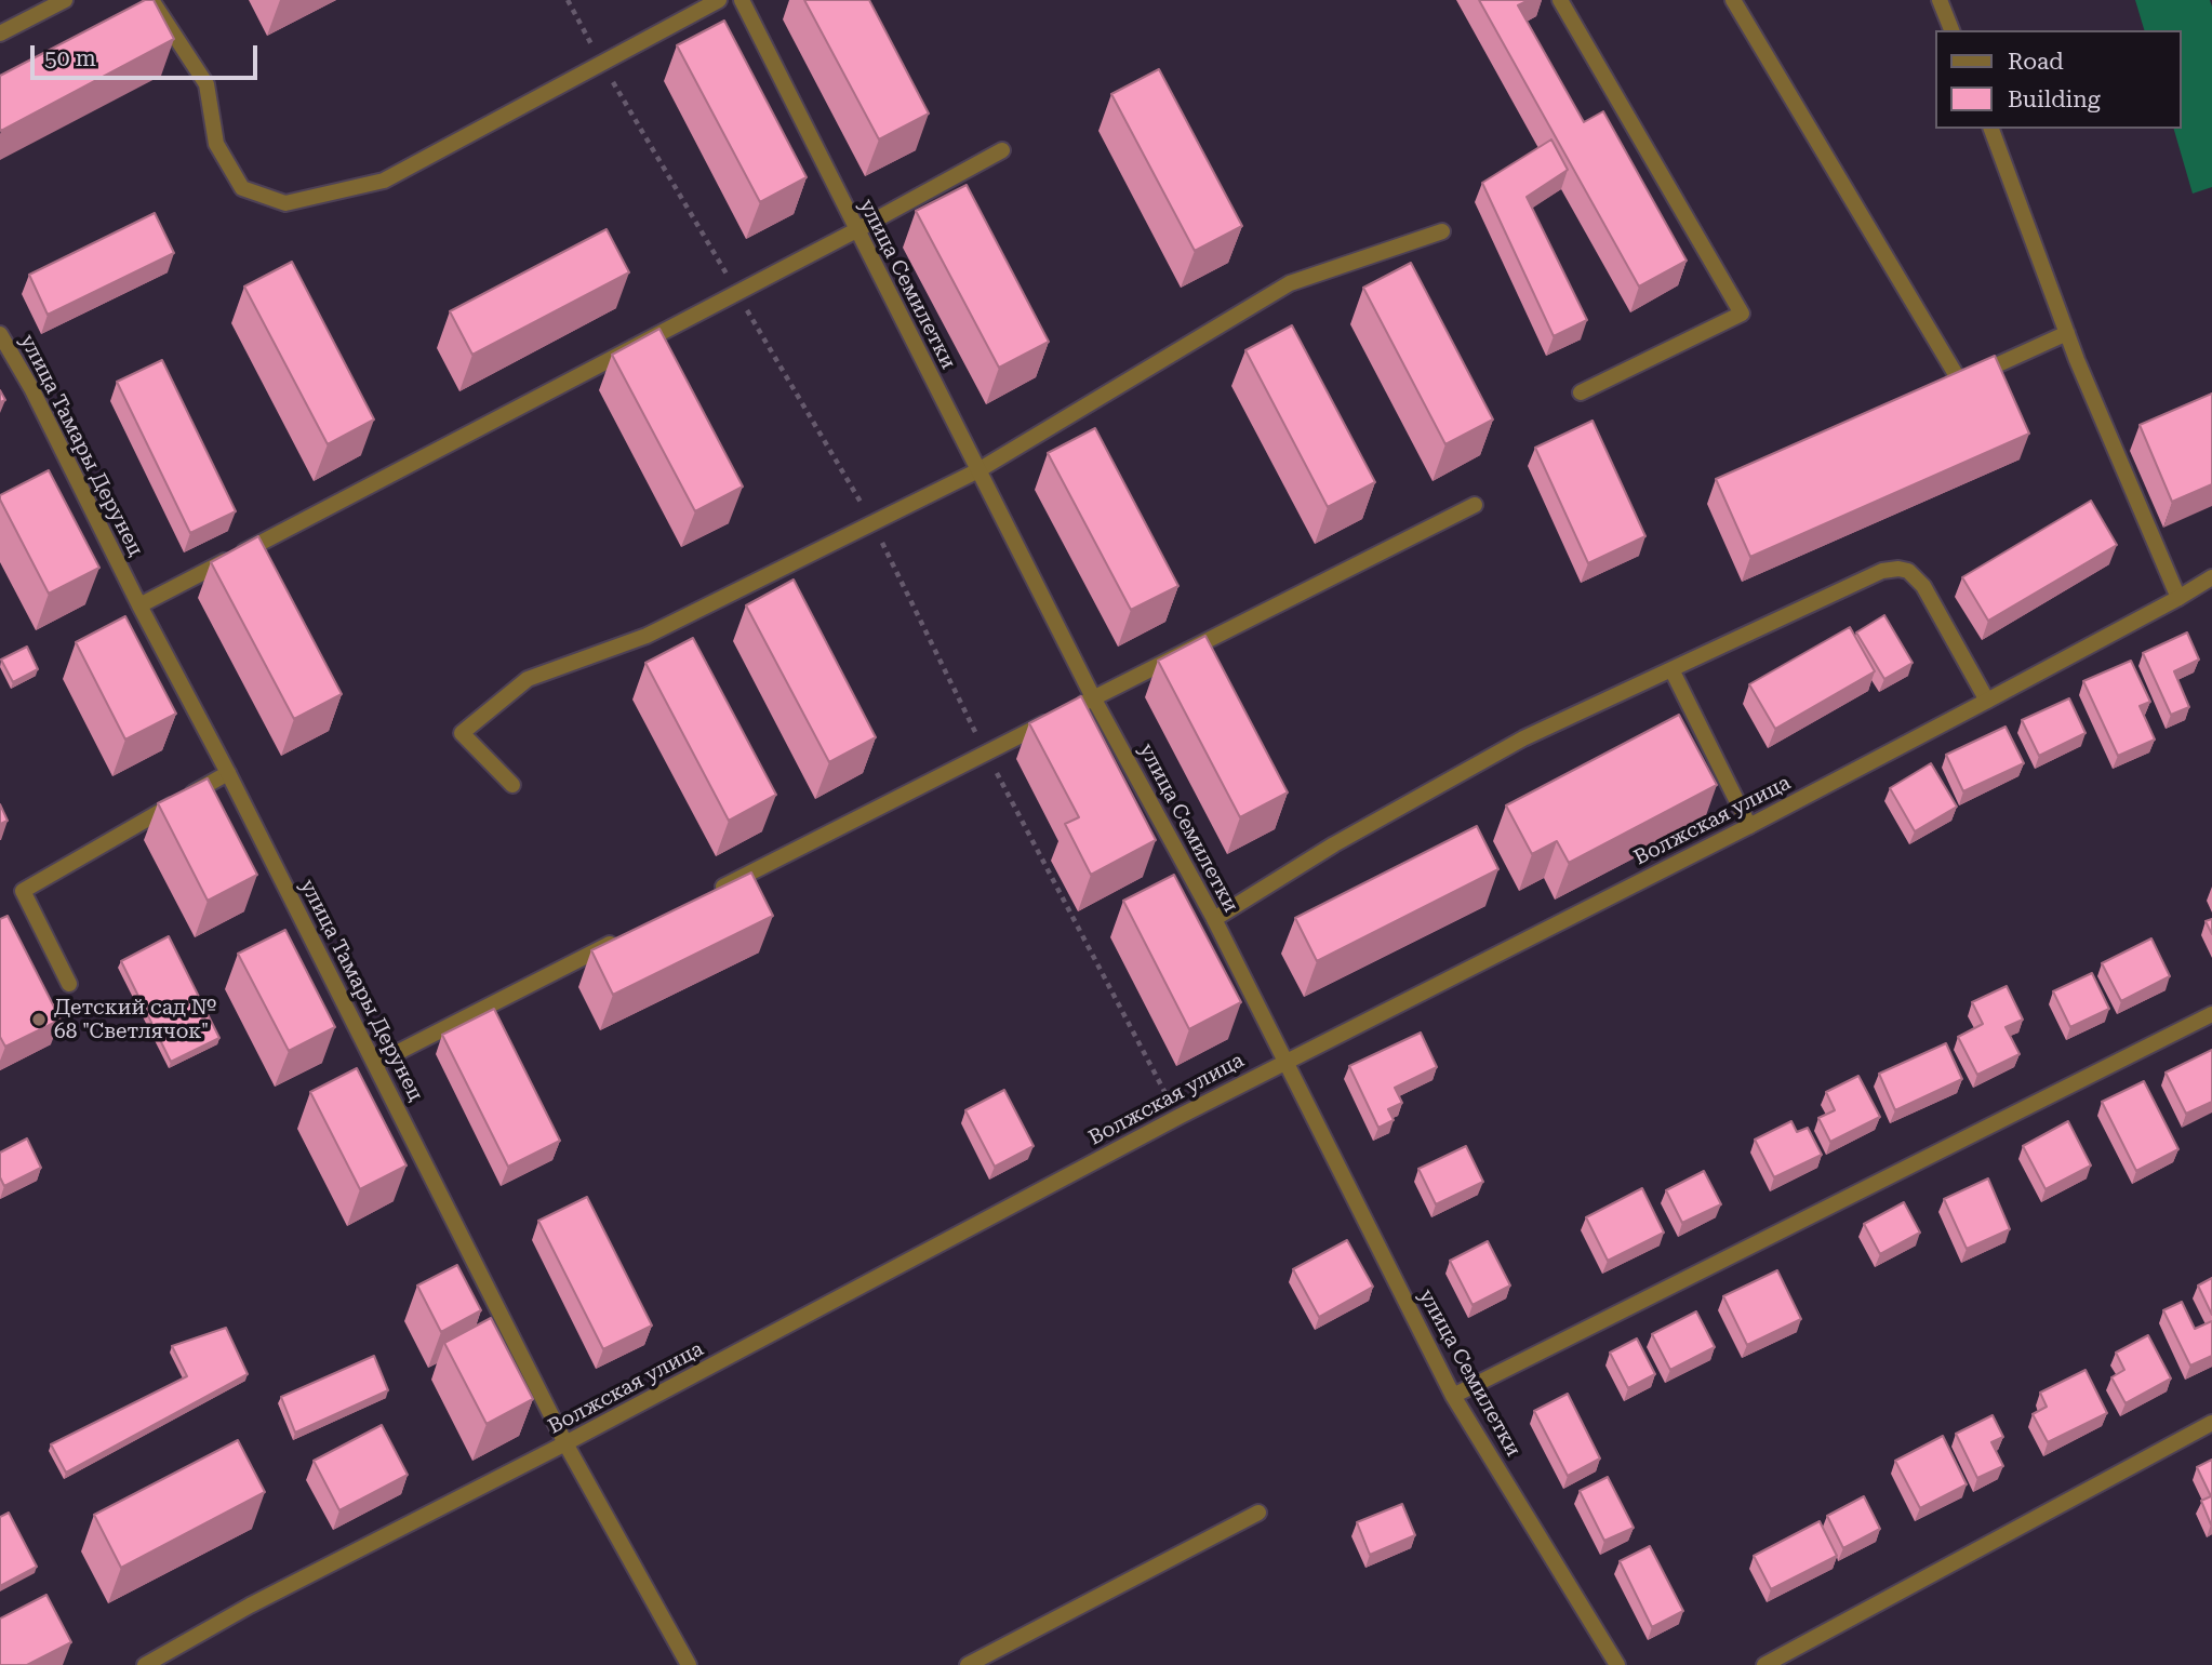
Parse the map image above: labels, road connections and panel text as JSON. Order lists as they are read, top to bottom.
{
  "streets": {
    "street": ["улица Семилетки", "улица Тамары Дерунец", "Волжская улица"]
  },
  "crossings": [
    ["улица Семилетки", "Волжская улица"],
    ["улица Тамары Дерунец", "Волжская улица"]
  ],
  "places": ["Детский сад № 68 \"Светлячок\""],
  "legend": ["Road", "Building"],
  "scale_bar": "50 m"
}
